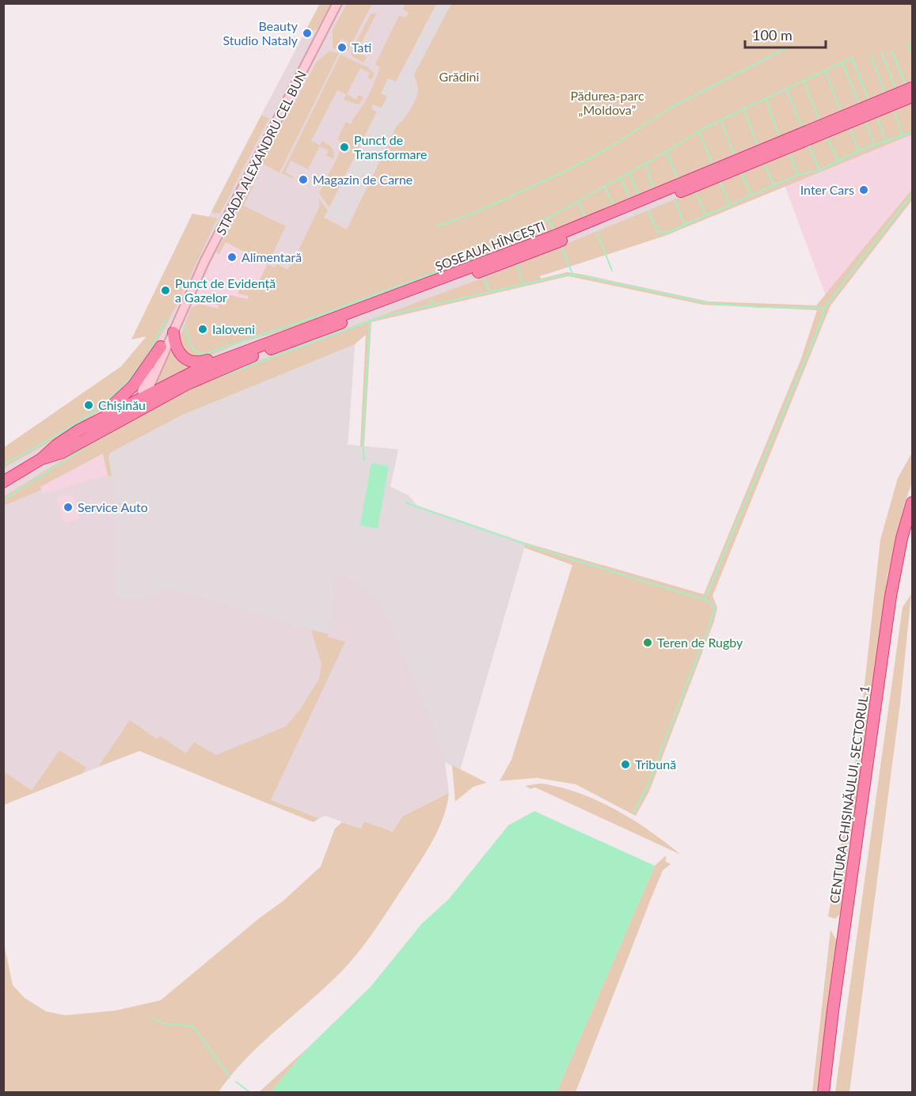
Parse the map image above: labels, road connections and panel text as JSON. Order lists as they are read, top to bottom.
{
  "streets": {
    "highway": ["ȘOSEAUA HÎNCEȘTI", "CENTURA CHIȘINĂULUI, SECTORUL 1"],
    "main road": ["STRADA ALEXANDRU CEL BUN"]
  },
  "crossings": [
    ["STRADA ALEXANDRU CEL BUN", "ȘOSEAUA HÎNCEȘTI"]
  ],
  "parks": ["Grădini", "Pădurea-parc „Moldova”"],
  "places": [
    "Beauty Studio Nataly",
    "Tati",
    "Punct de Transformare",
    "Magazin de Carne",
    "Inter Cars",
    "Alimentară",
    "Punct de Evidență a Gazelor",
    "Ialoveni",
    "Chișinău",
    "Service Auto",
    "Teren de Rugby",
    "Tribună"
  ],
  "scale_bar": "100 m"
}
